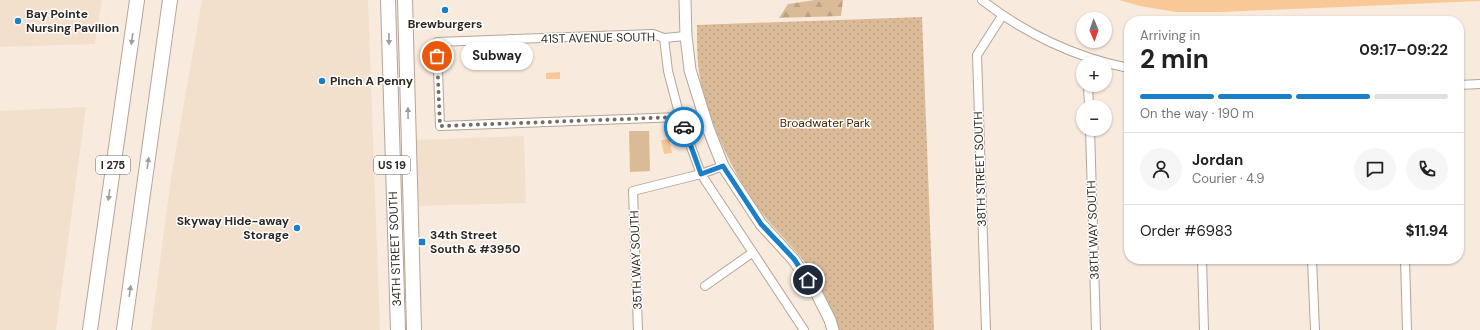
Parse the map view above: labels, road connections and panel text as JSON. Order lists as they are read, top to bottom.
{
  "streets": {
    "highway": ["I 275", "US 19", "34TH STREET SOUTH"],
    "street": [
      "41ST AVENUE SOUTH",
      "38TH STREET SOUTH",
      "38TH WAY SOUTH",
      "35TH WAY SOUTH"
    ]
  },
  "parks": ["Broadwater Park"],
  "places": {
    "other": [
      "Brewburgers",
      "Bay Pointe Nursing Pavilion",
      "Subway",
      "Pinch A Penny",
      "Skyway Hide-away Storage"
    ],
    "transit": ["34th Street South & #3950"]
  },
  "north": "bottom",
  "page": {
    "map_buttons": ["+", "−"],
    "heading": ["2 min", "Arriving in", "09:17–09:22"],
    "panel": [
      "Jordan",
      "Courier · 4.9",
      "Order #6983",
      "$11.94"
    ],
    "bubble": "Subway",
    "bar": "On the way · 190 m"
  }
}
